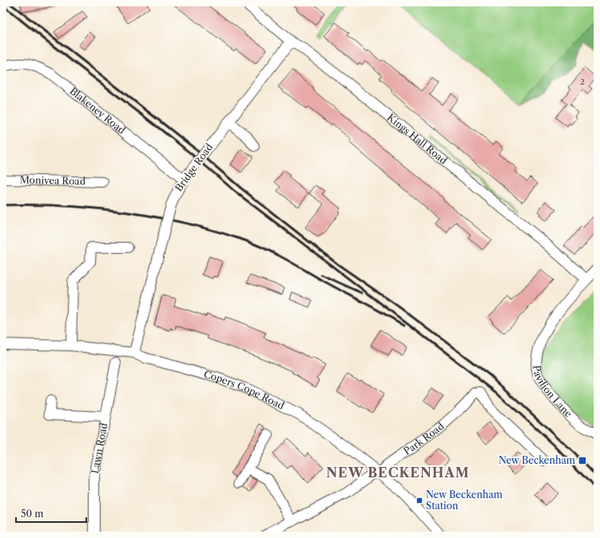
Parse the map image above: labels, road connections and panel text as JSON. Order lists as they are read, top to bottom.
{
  "streets": {
    "street": [
      "Blakeney Road",
      "Kings Hall Road",
      "Bridge Road",
      "Monivea Road",
      "Pavilion Lane",
      "Copers Cope Road",
      "Park Road",
      "Lawn Road"
    ]
  },
  "crossings": [
    ["Blakeney Road", "Bridge Road"],
    ["Kings Hall Road", "Bridge Road"],
    ["Kings Hall Road", "Pavilion Lane"],
    ["Bridge Road", "Copers Cope Road"],
    ["Copers Cope Road", "Park Road"]
  ],
  "districts": ["NEW BECKENHAM"],
  "places": {
    "transit": ["New Beckenham", "New Beckenham Station"]
  },
  "house_numbers": ["2"],
  "scale_bar": "50 m"
}
